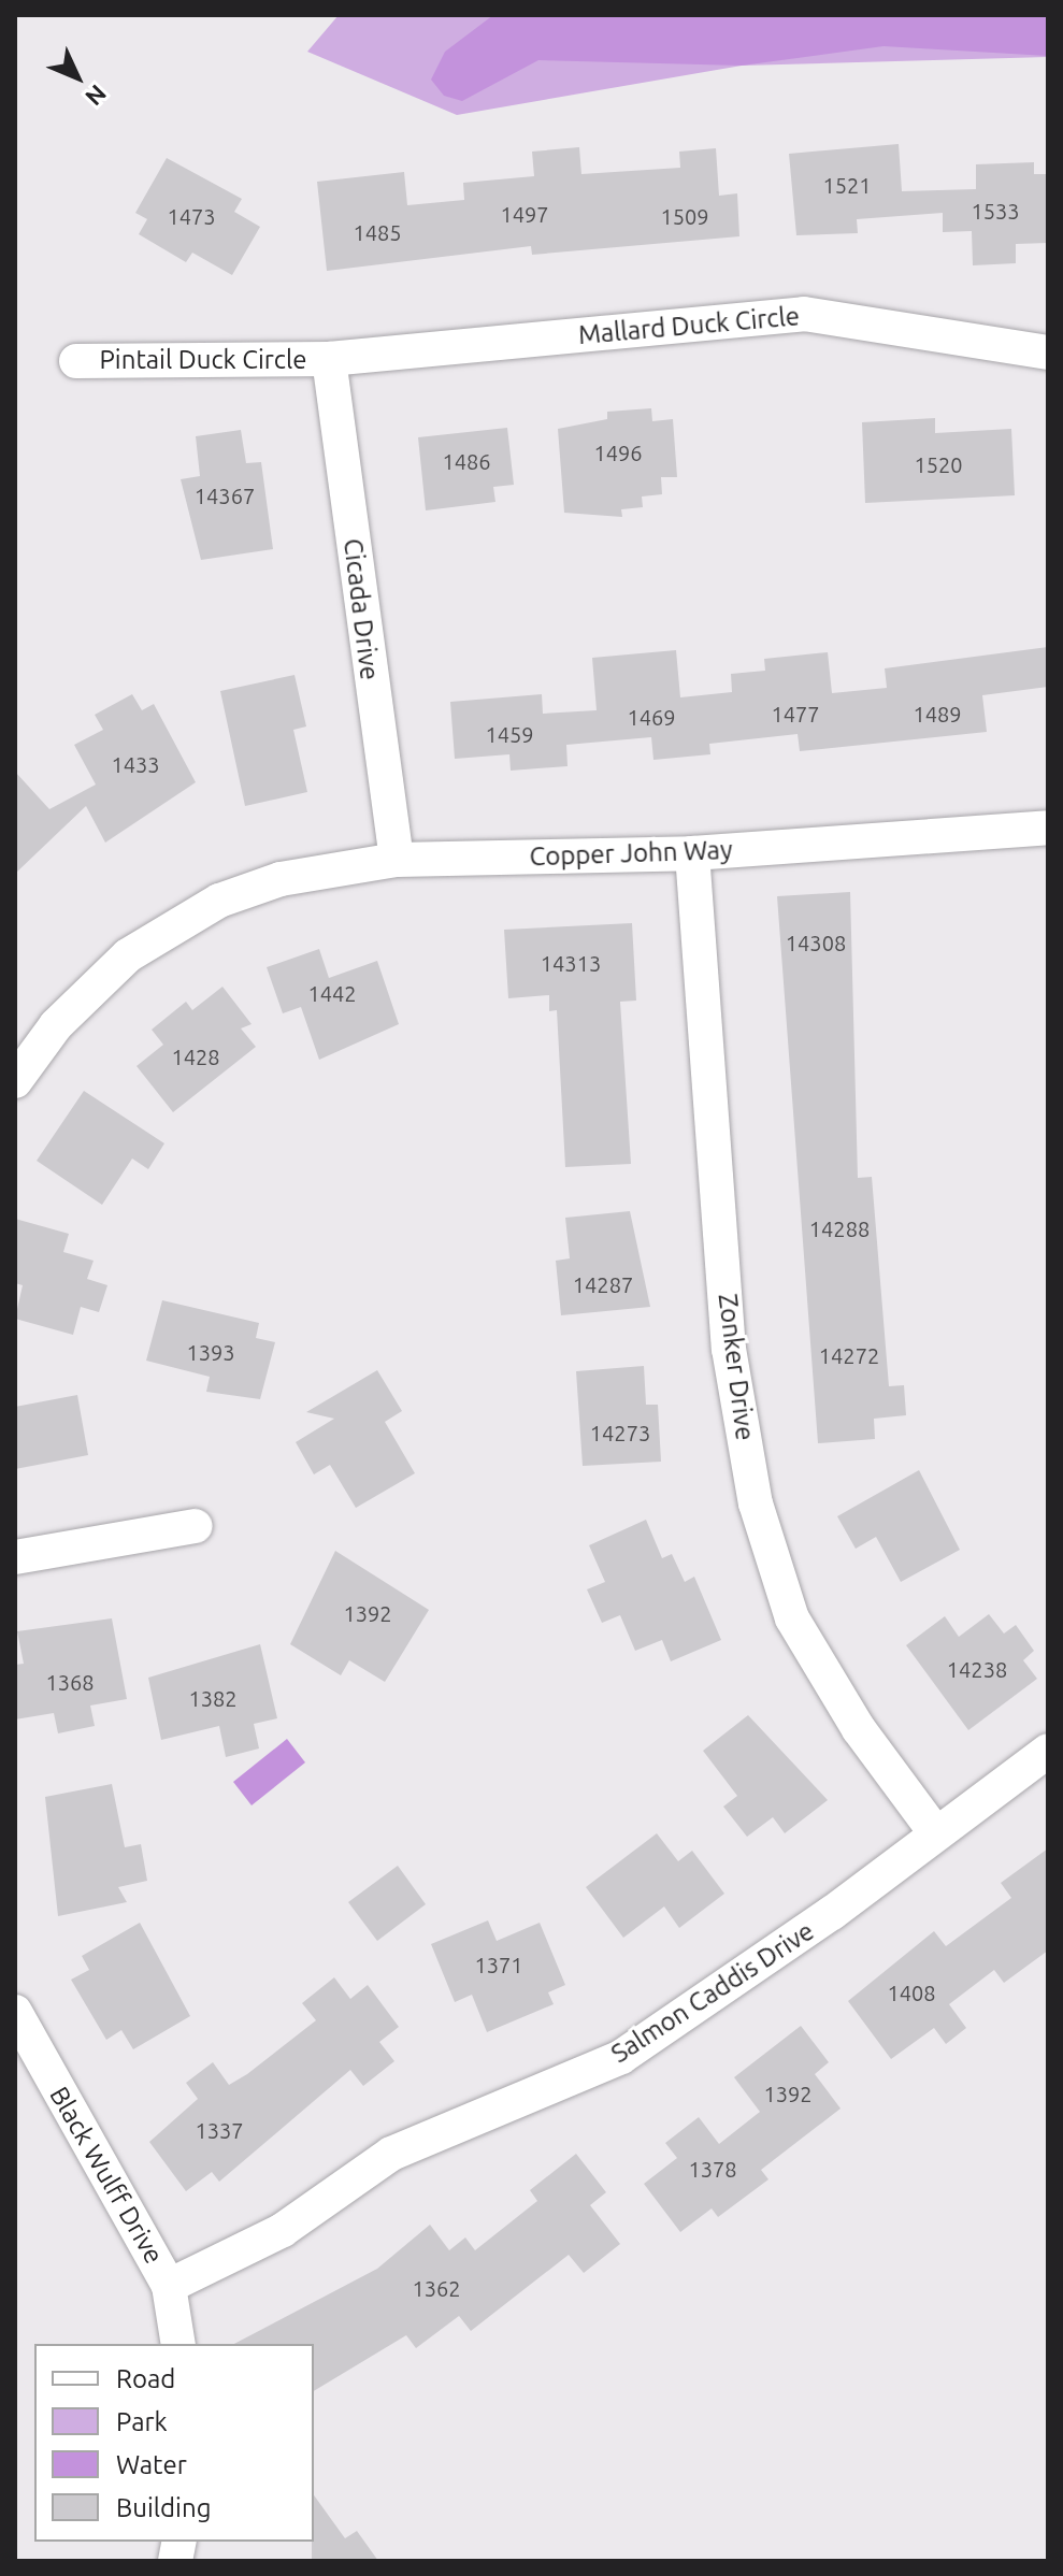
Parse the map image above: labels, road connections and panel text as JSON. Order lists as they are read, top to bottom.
{
  "streets": {
    "street": [
      "Mallard Duck Circle",
      "Pintail Duck Circle",
      "Cicada Drive",
      "Copper John Way",
      "Zonker Drive",
      "Salmon Caddis Drive",
      "Black Wulff Drive"
    ]
  },
  "crossings": [
    ["Mallard Duck Circle", "Pintail Duck Circle"],
    ["Mallard Duck Circle", "Cicada Drive"],
    ["Pintail Duck Circle", "Cicada Drive"],
    ["Cicada Drive", "Copper John Way"],
    ["Copper John Way", "Zonker Drive"],
    ["Zonker Drive", "Salmon Caddis Drive"],
    ["Salmon Caddis Drive", "Black Wulff Drive"]
  ],
  "house_numbers": [
    "1521",
    "1533",
    "1497",
    "1473",
    "1509",
    "1485",
    "1496",
    "1486",
    "1520",
    "14367",
    "1477",
    "1489",
    "1469",
    "1459",
    "1433",
    "14308",
    "14313",
    "1442",
    "1428",
    "14288",
    "14287",
    "1393",
    "14272",
    "14273",
    "1392",
    "14238",
    "1368",
    "1382",
    "1371",
    "1408",
    "1392",
    "1337",
    "1378",
    "1362"
  ],
  "legend": [
    "Road",
    "Park",
    "Water",
    "Building"
  ],
  "north": "bottom right"
}
